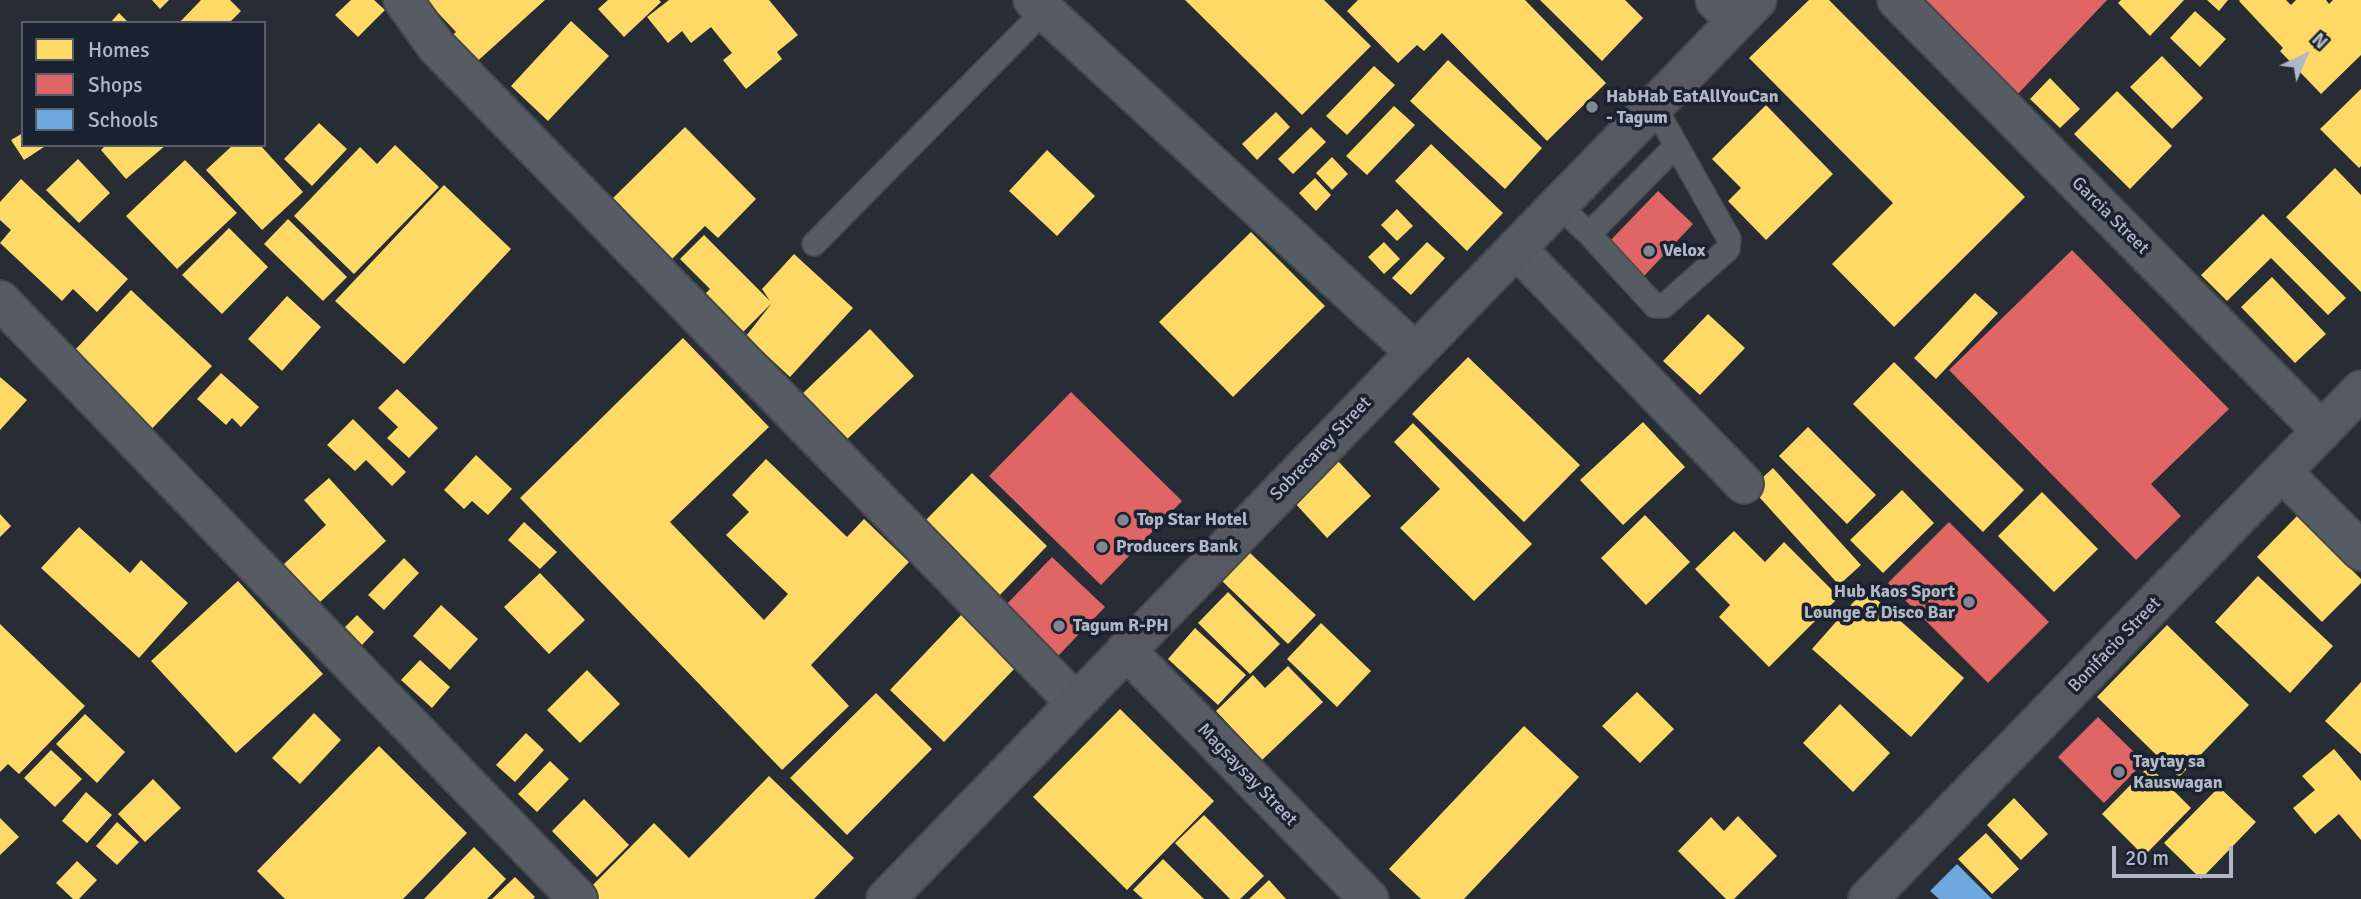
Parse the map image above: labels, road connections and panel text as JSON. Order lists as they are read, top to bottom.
{
  "streets": {
    "main road": ["Sobrecarey Street", "Bonifacio Street"],
    "street": ["Garcia Street", "Magsaysay Street"]
  },
  "crossings": [
    ["Garcia Street", "Bonifacio Street"],
    ["Sobrecarey Street", "Magsaysay Street"]
  ],
  "places": [
    "HabHab EatAllYouCan - Tagum",
    "Velox",
    "Top Star Hotel",
    "Producers Bank",
    "Hub Kaos Sport Lounge & Disco Bar",
    "Tagum R-PH",
    "Taytay sa Kauswagan"
  ],
  "legend": ["Homes", "Shops", "Schools"],
  "scale_bar": "20 m",
  "north": "top right"
}
